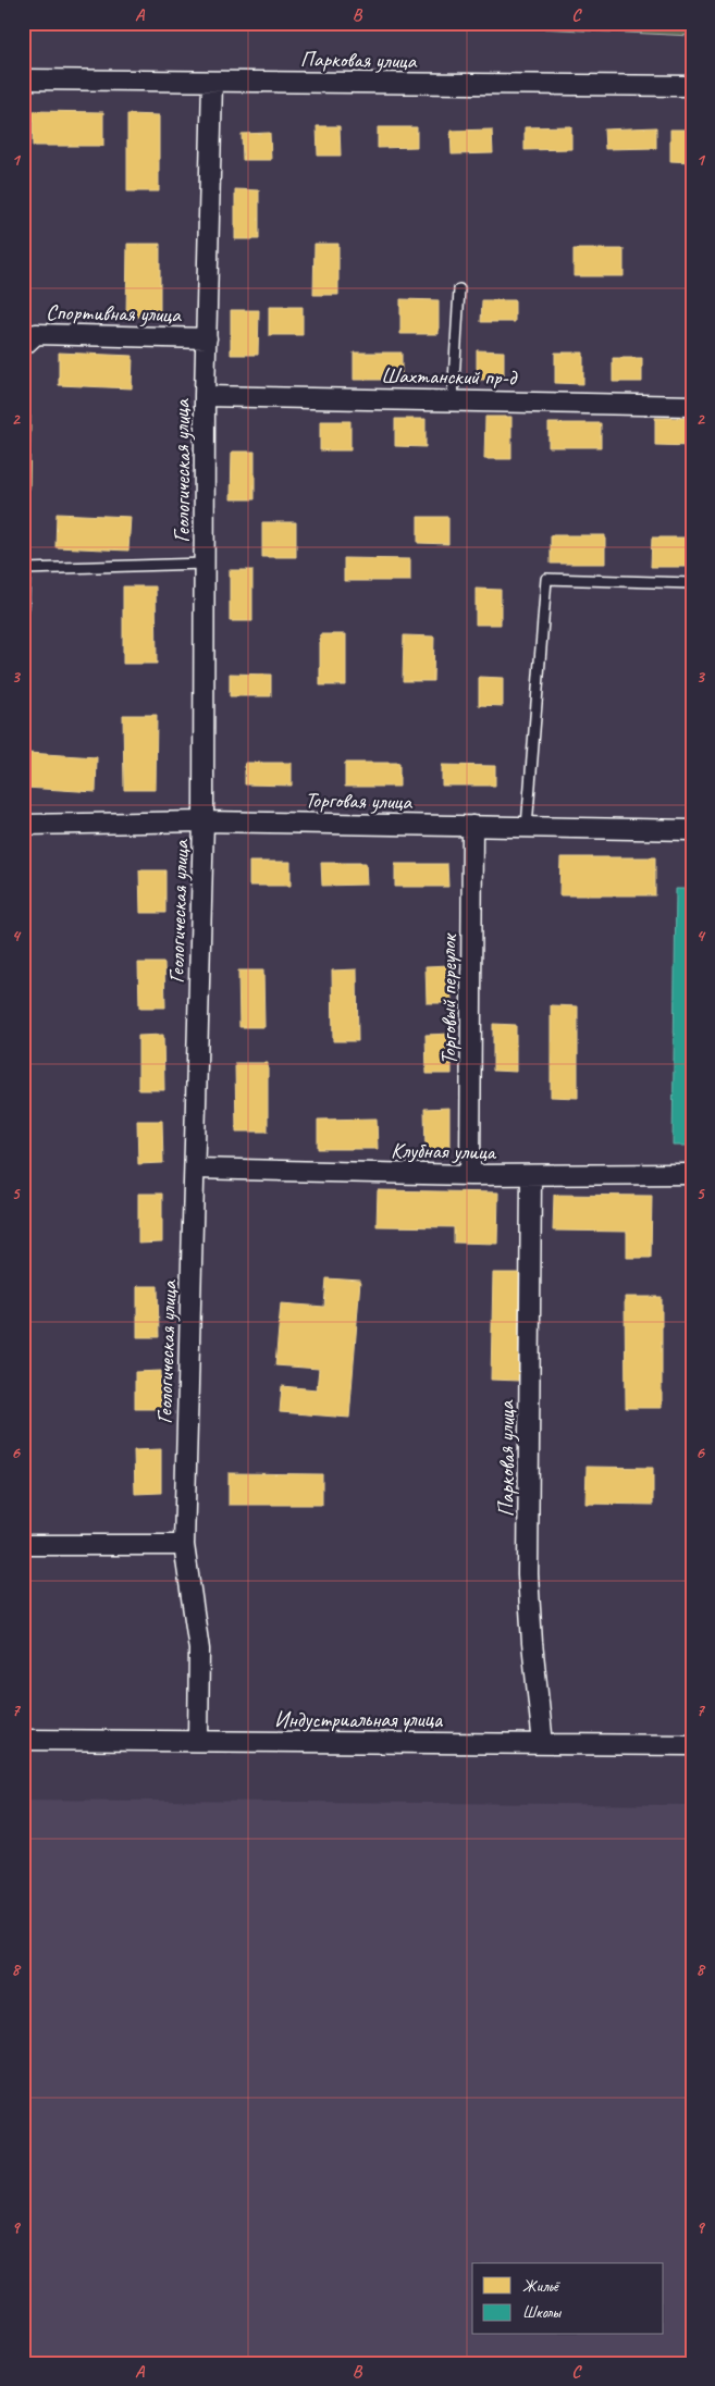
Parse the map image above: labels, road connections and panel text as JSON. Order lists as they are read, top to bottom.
{
  "streets": {
    "street": [
      "Парковая улица",
      "Спортивная улица",
      "Шахтанский пр-д",
      "Геологическая улица",
      "Торговая улица",
      "Торговый переулок",
      "Клубная улица",
      "Индустриальная улица"
    ]
  },
  "crossings": [
    ["Парковая улица", "Геологическая улица"],
    ["Парковая улица", "Клубная улица"],
    ["Парковая улица", "Индустриальная улица"],
    ["Спортивная улица", "Геологическая улица"],
    ["Шахтанский пр-д", "Геологическая улица"],
    ["Геологическая улица", "Торговая улица"],
    ["Геологическая улица", "Клубная улица"],
    ["Геологическая улица", "Индустриальная улица"],
    ["Торговая улица", "Торговый переулок"],
    ["Торговый переулок", "Клубная улица"]
  ],
  "legend": ["Жильё", "Школы"],
  "grid": {
    "columns": ["A", "B", "C"],
    "rows": [
      "1",
      "2",
      "3",
      "4",
      "5",
      "6",
      "7",
      "8",
      "9"
    ]
  }
}
